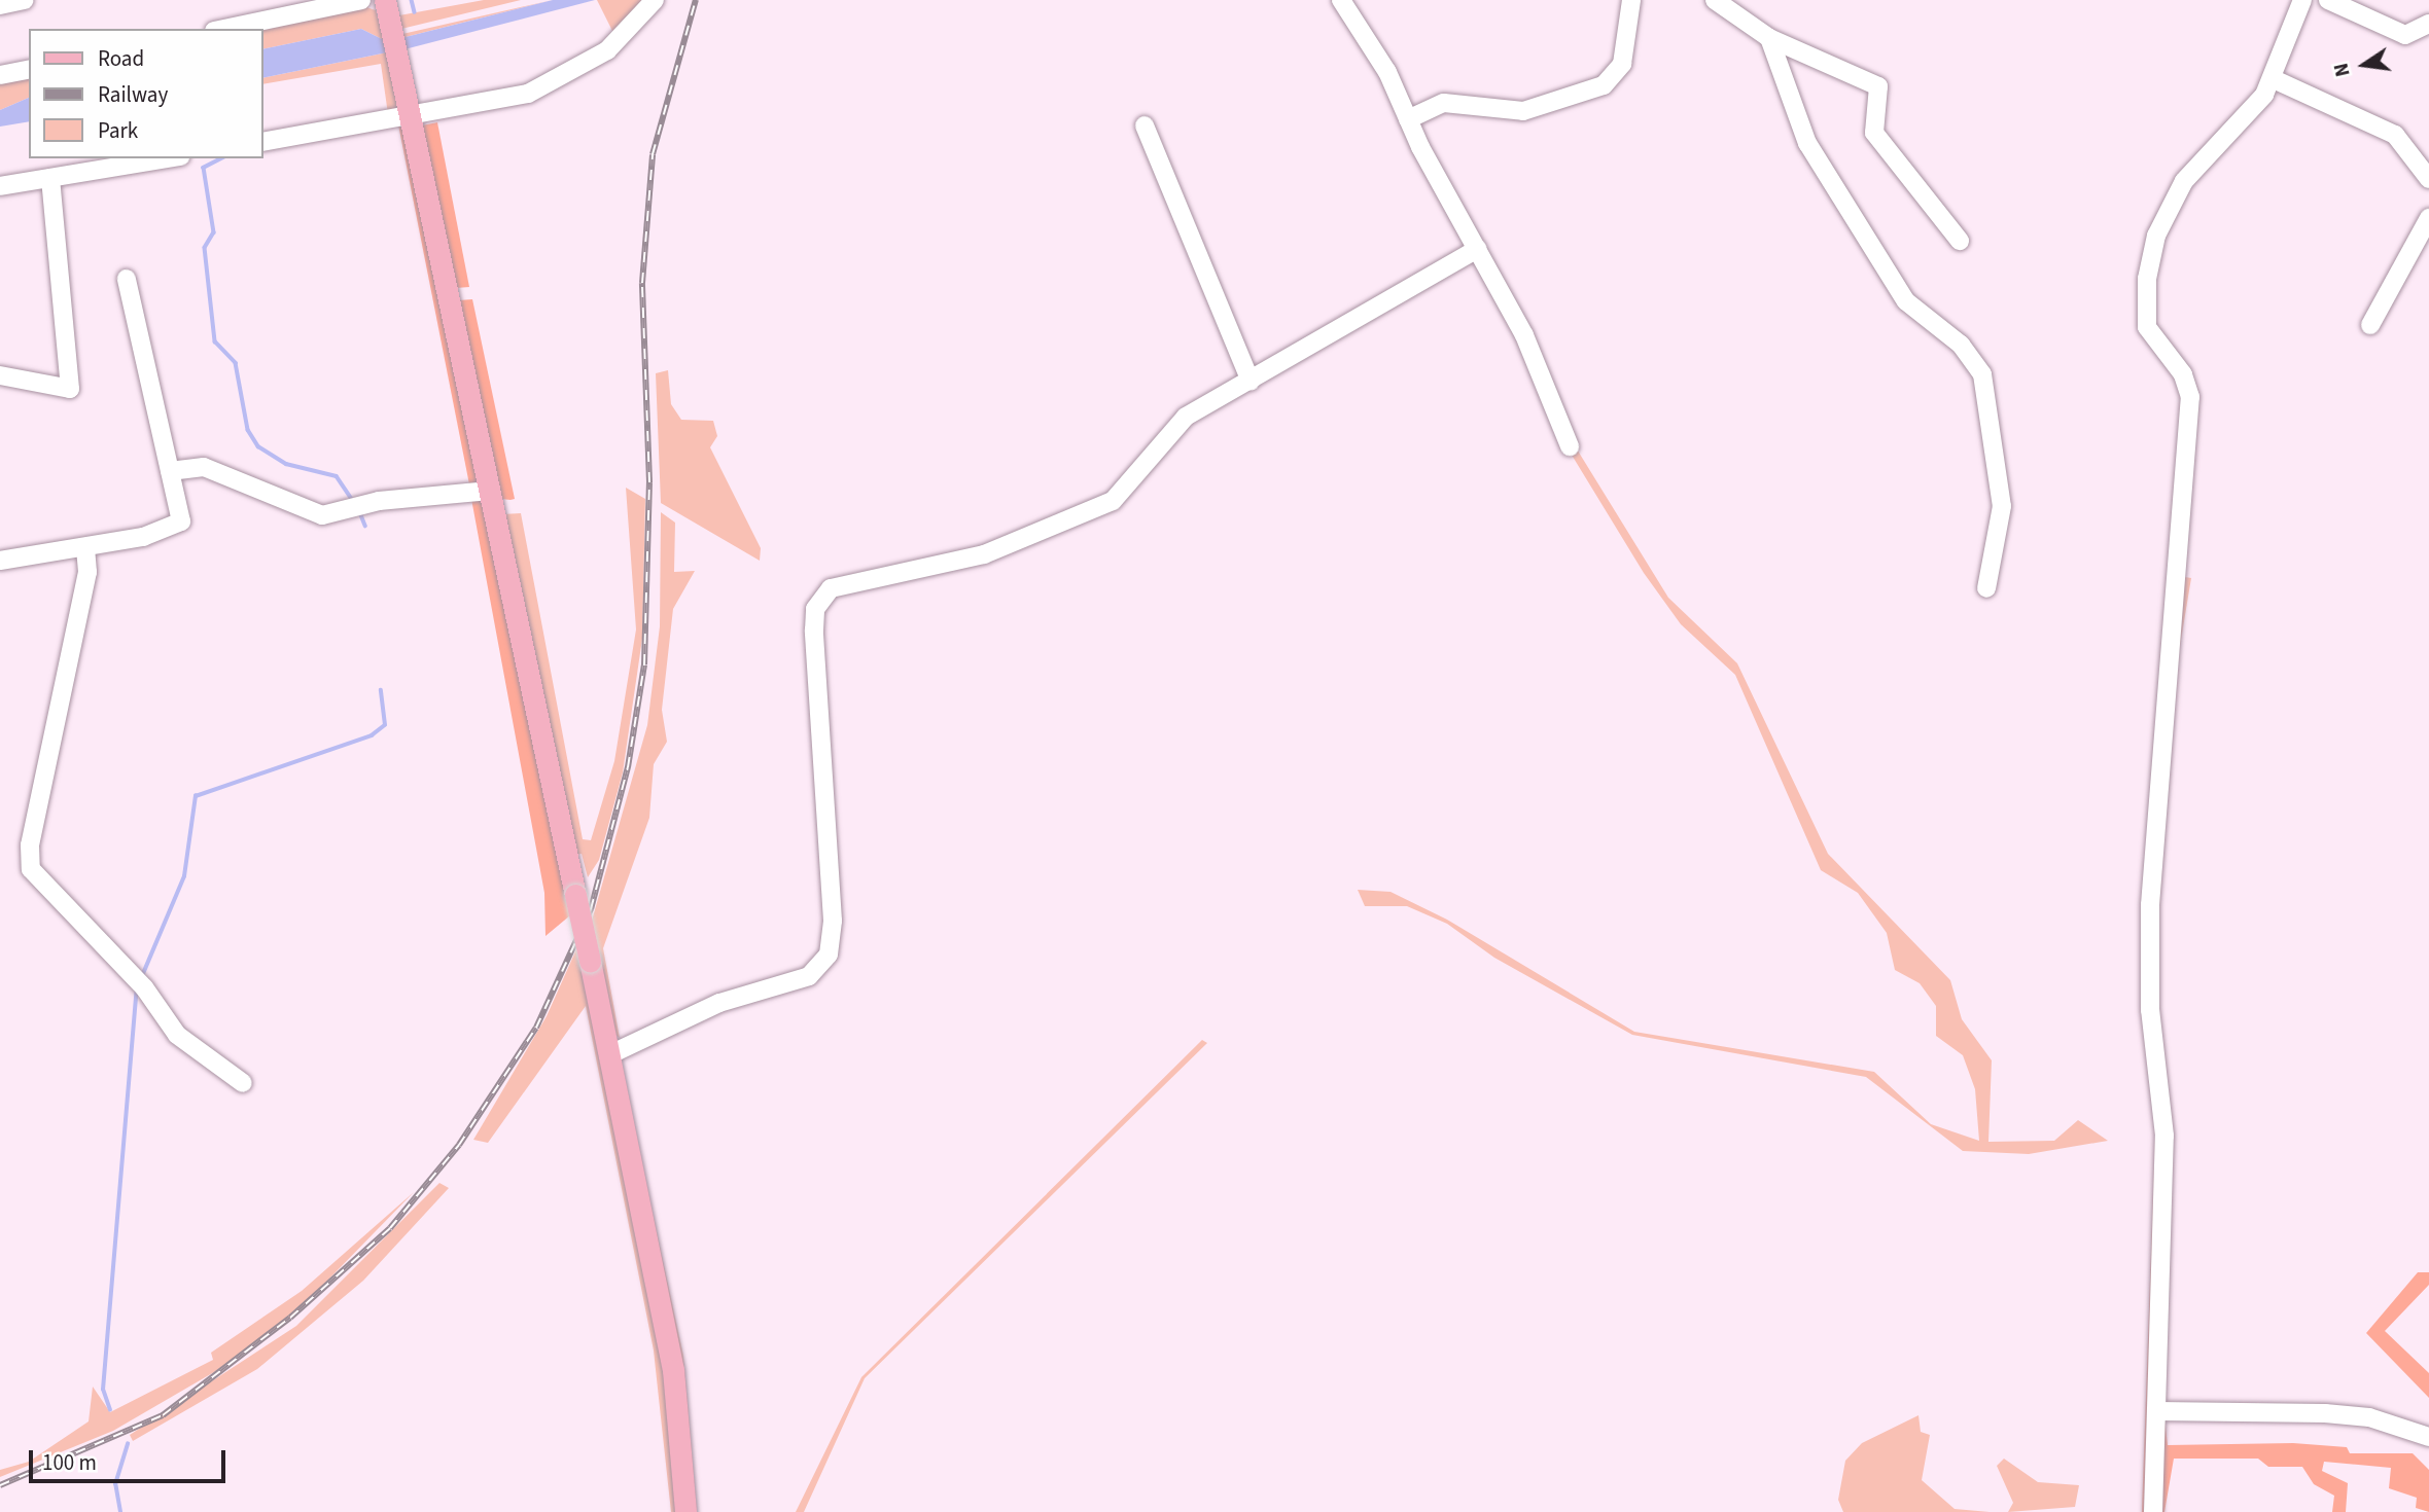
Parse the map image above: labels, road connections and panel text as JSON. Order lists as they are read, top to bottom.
{
  "legend": ["Road", "Railway", "Park"],
  "scale_bar": "100 m",
  "north": "left"
}
